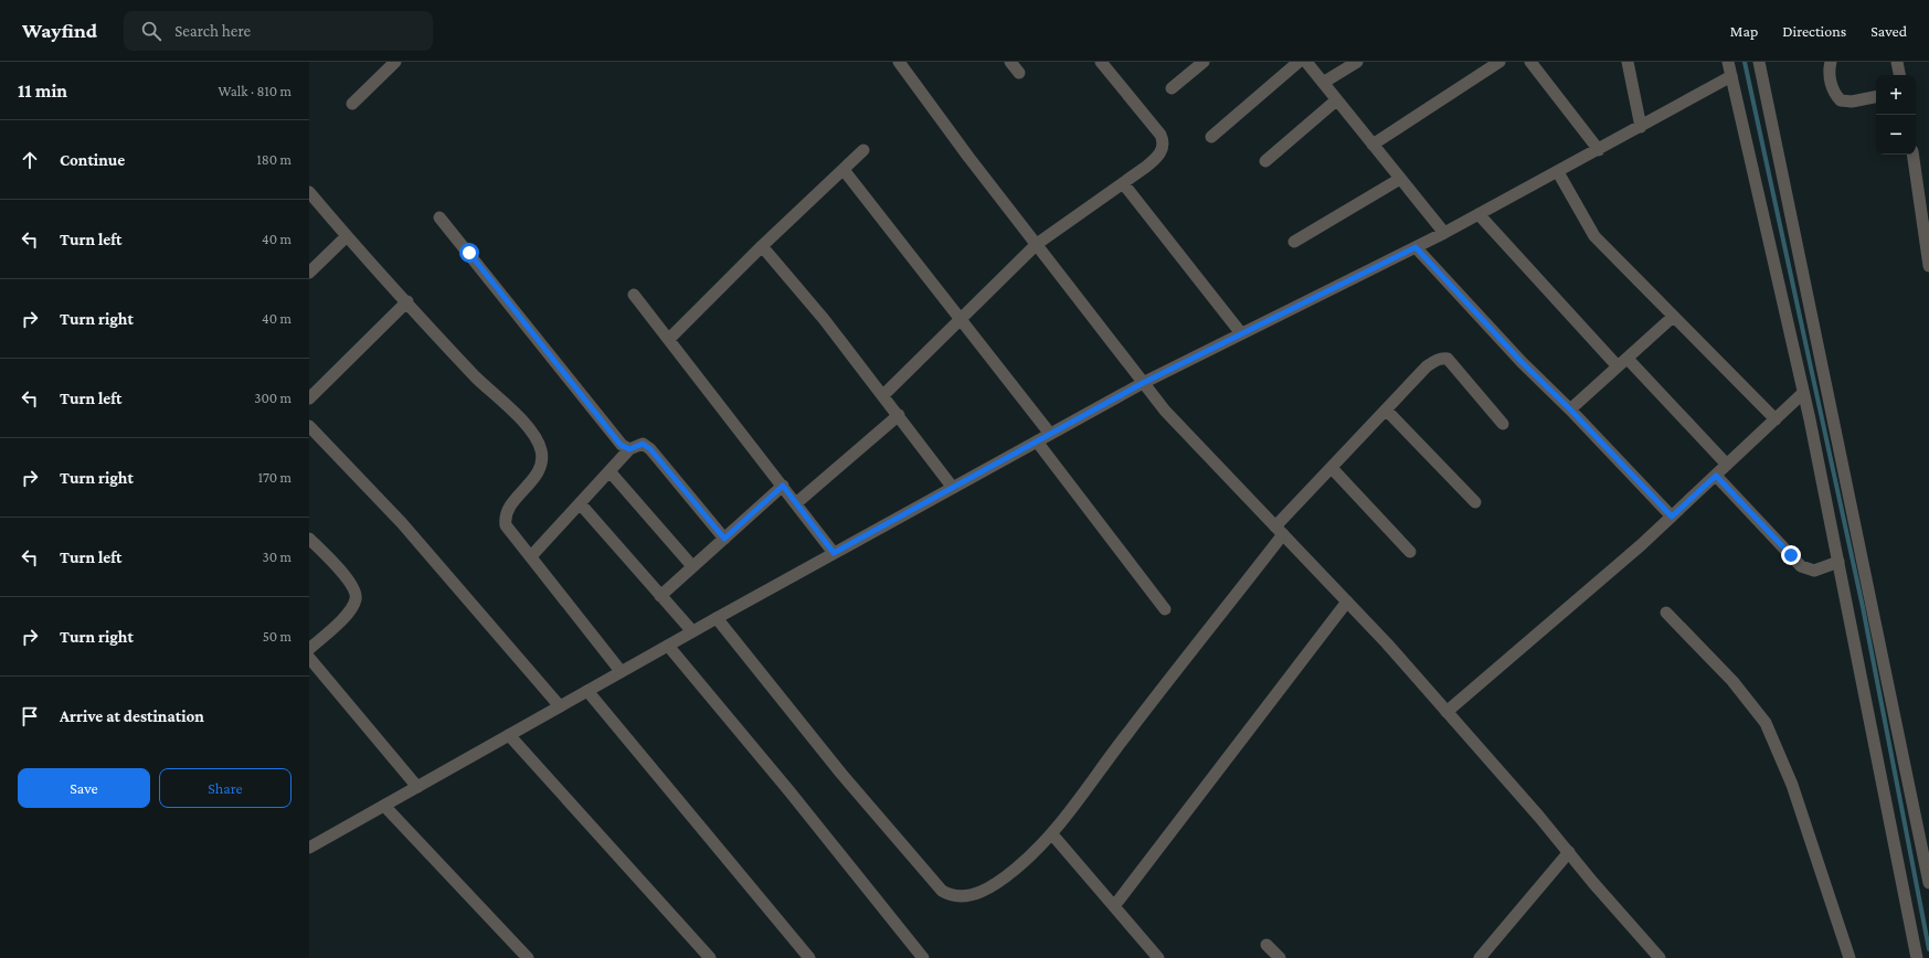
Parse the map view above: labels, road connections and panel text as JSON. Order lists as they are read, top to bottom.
{
  "page": {
    "header": "Wayfind",
    "search": "Search here",
    "nav": ["Map", "Directions", "Saved"],
    "heading": ["11 min", "Walk · 810 m"],
    "map_buttons": ["+", "−"],
    "list": [
      ["Continue", "180 m"],
      ["Turn left", "40 m"],
      ["Turn right", "40 m"],
      ["Turn left", "300 m"],
      ["Turn right", "170 m"],
      ["Turn left", "30 m"],
      ["Turn right", "50 m"],
      "Arrive at destination"
    ],
    "buttons": ["Save", "Share"]
  }
}
